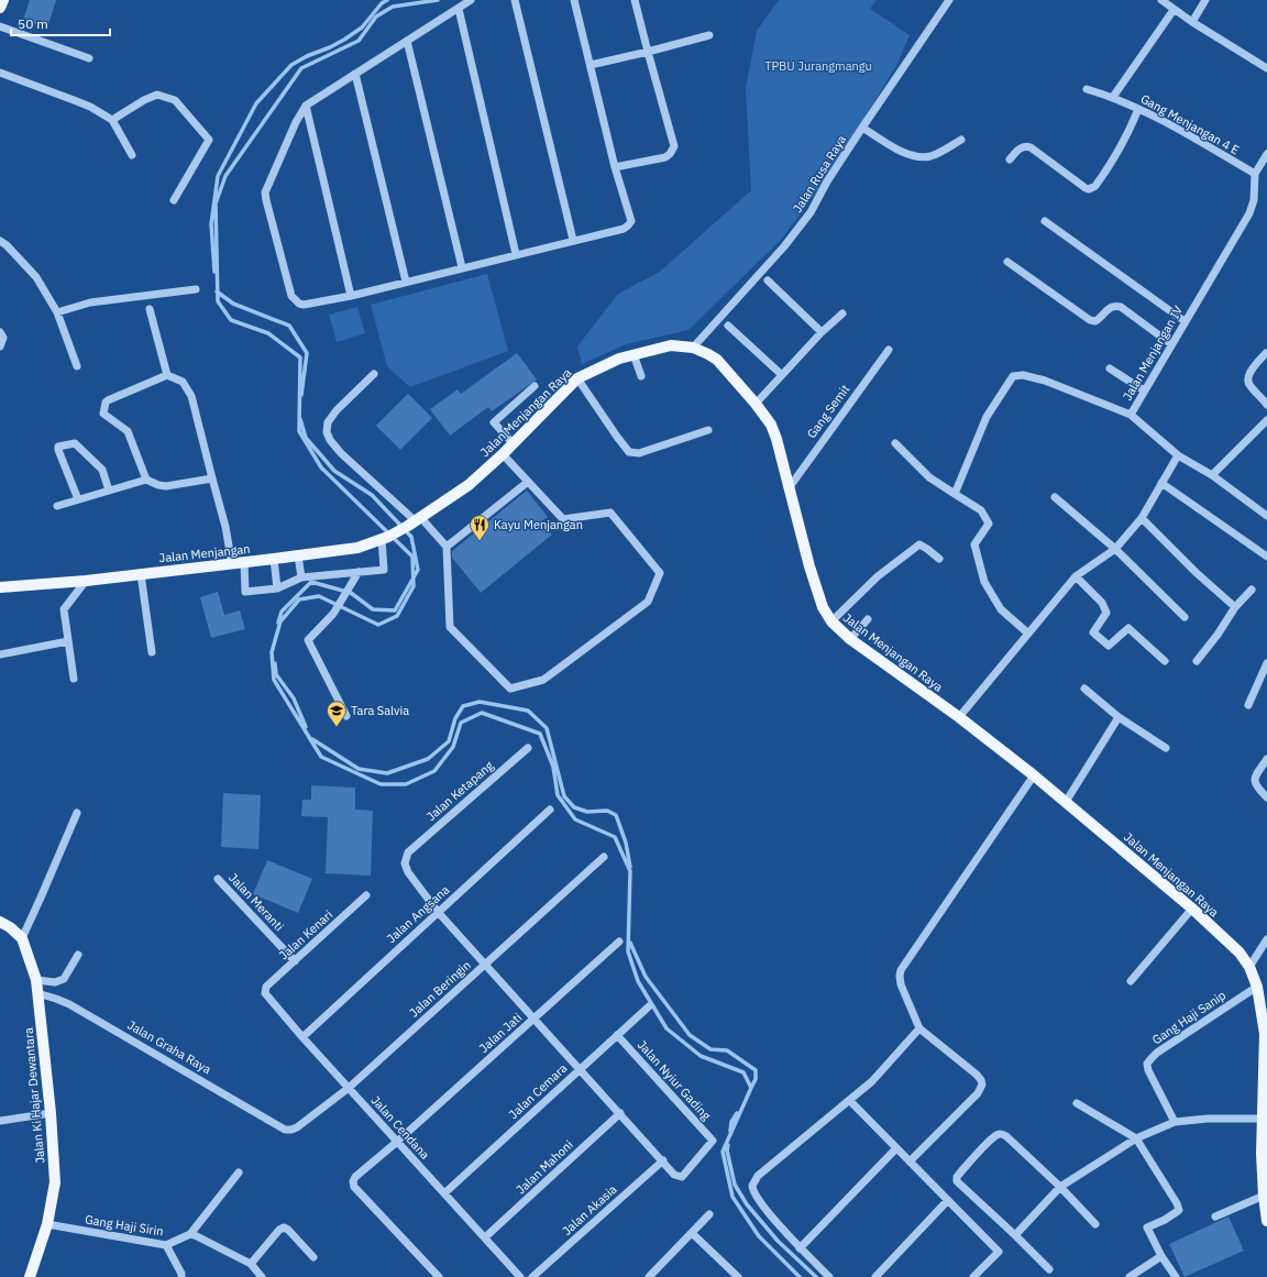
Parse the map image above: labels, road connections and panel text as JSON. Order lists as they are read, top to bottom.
{
  "streets": {
    "main road": ["Jalan Menjangan Raya", "Jalan Menjangan", "Jalan Ki Hajar Dewantara"],
    "street": [
      "Gang Menjangan 4 E",
      "Jalan Rusa Raya",
      "Jalan Menjangan IV",
      "Gang Semit",
      "Jalan Ketapang",
      "Jalan Meranti",
      "Jalan Angsana",
      "Jalan Kenari",
      "Jalan Beringin",
      "Gang Haji Sanip",
      "Jalan Jati",
      "Jalan Graha Raya",
      "Jalan Nyiur Gading",
      "Jalan Cemara",
      "Jalan Cendana",
      "Jalan Mahoni",
      "Jalan Akasia",
      "Gang Haji Sirin"
    ]
  },
  "crossings": [
    ["Gang Menjangan 4 E", "Jalan Menjangan IV"],
    ["Jalan Rusa Raya", "Jalan Menjangan Raya"],
    ["Gang Semit", "Jalan Menjangan Raya"],
    ["Jalan Menjangan Raya", "Jalan Menjangan"],
    ["Jalan Menjangan Raya", "Gang Haji Sanip"],
    ["Jalan Ketapang", "Jalan Angsana"],
    ["Jalan Meranti", "Jalan Kenari"],
    ["Jalan Angsana", "Jalan Cendana"],
    ["Jalan Kenari", "Jalan Cendana"],
    ["Jalan Beringin", "Jalan Graha Raya"],
    ["Jalan Beringin", "Jalan Cendana"],
    ["Jalan Jati", "Jalan Cendana"],
    ["Jalan Graha Raya", "Jalan Ki Hajar Dewantara"],
    ["Jalan Nyiur Gading", "Jalan Cemara"],
    ["Jalan Nyiur Gading", "Jalan Akasia"],
    ["Jalan Cemara", "Jalan Cendana"],
    ["Jalan Ki Hajar Dewantara", "Gang Haji Sirin"],
    ["Jalan Cendana", "Jalan Mahoni"]
  ],
  "parks": ["TPBU Jurangmangu"],
  "places": {
    "restaurant": ["Kayu Menjangan"],
    "school or university": ["Tara Salvia"]
  },
  "scale_bar": "50 m"
}
